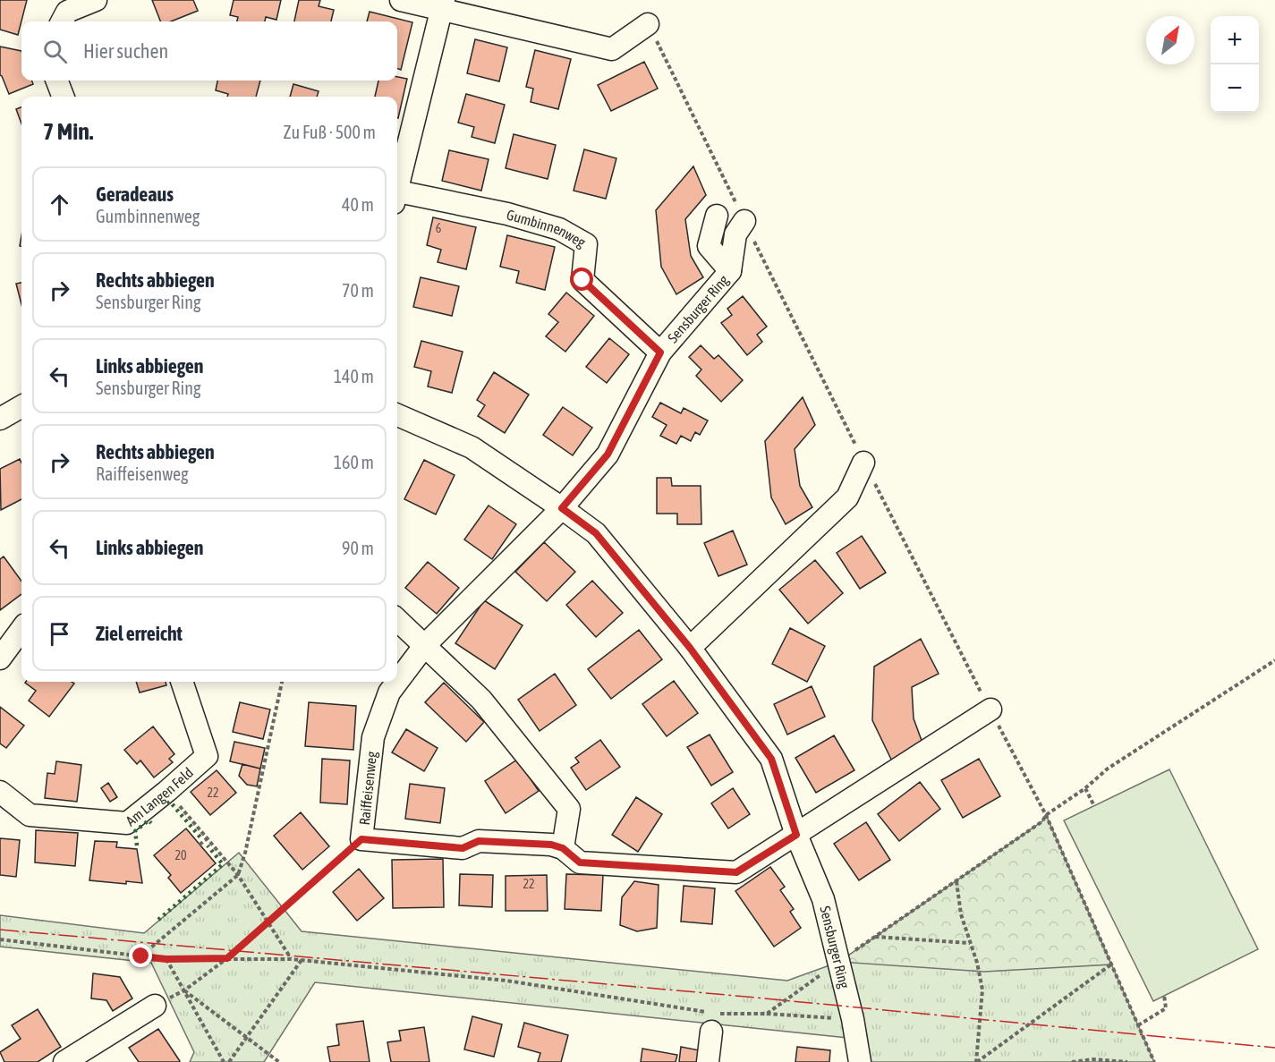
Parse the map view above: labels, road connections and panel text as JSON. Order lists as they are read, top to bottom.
{
  "streets": {
    "street": [
      "Gumbinnenweg",
      "Sensburger Ring",
      "Raiffeisenweg",
      "Am Langen Feld"
    ]
  },
  "crossings": [
    ["Gumbinnenweg", "Sensburger Ring"],
    ["Sensburger Ring", "Raiffeisenweg"]
  ],
  "house_numbers": [
    "6",
    "22",
    "20",
    "22"
  ],
  "north": "top right",
  "page": {
    "map_buttons": ["+", "−"],
    "search": "Hier suchen",
    "heading": ["7 Min.", "Zu Fuß · 500 m"],
    "list": [
      ["Geradeaus", "Gumbinnenweg", "40 m"],
      ["Rechts abbiegen", "Sensburger Ring", "70 m"],
      ["Links abbiegen", "Sensburger Ring", "140 m"],
      ["Rechts abbiegen", "Raiffeisenweg", "160 m"],
      ["Links abbiegen", "90 m"],
      "Ziel erreicht"
    ]
  }
}
